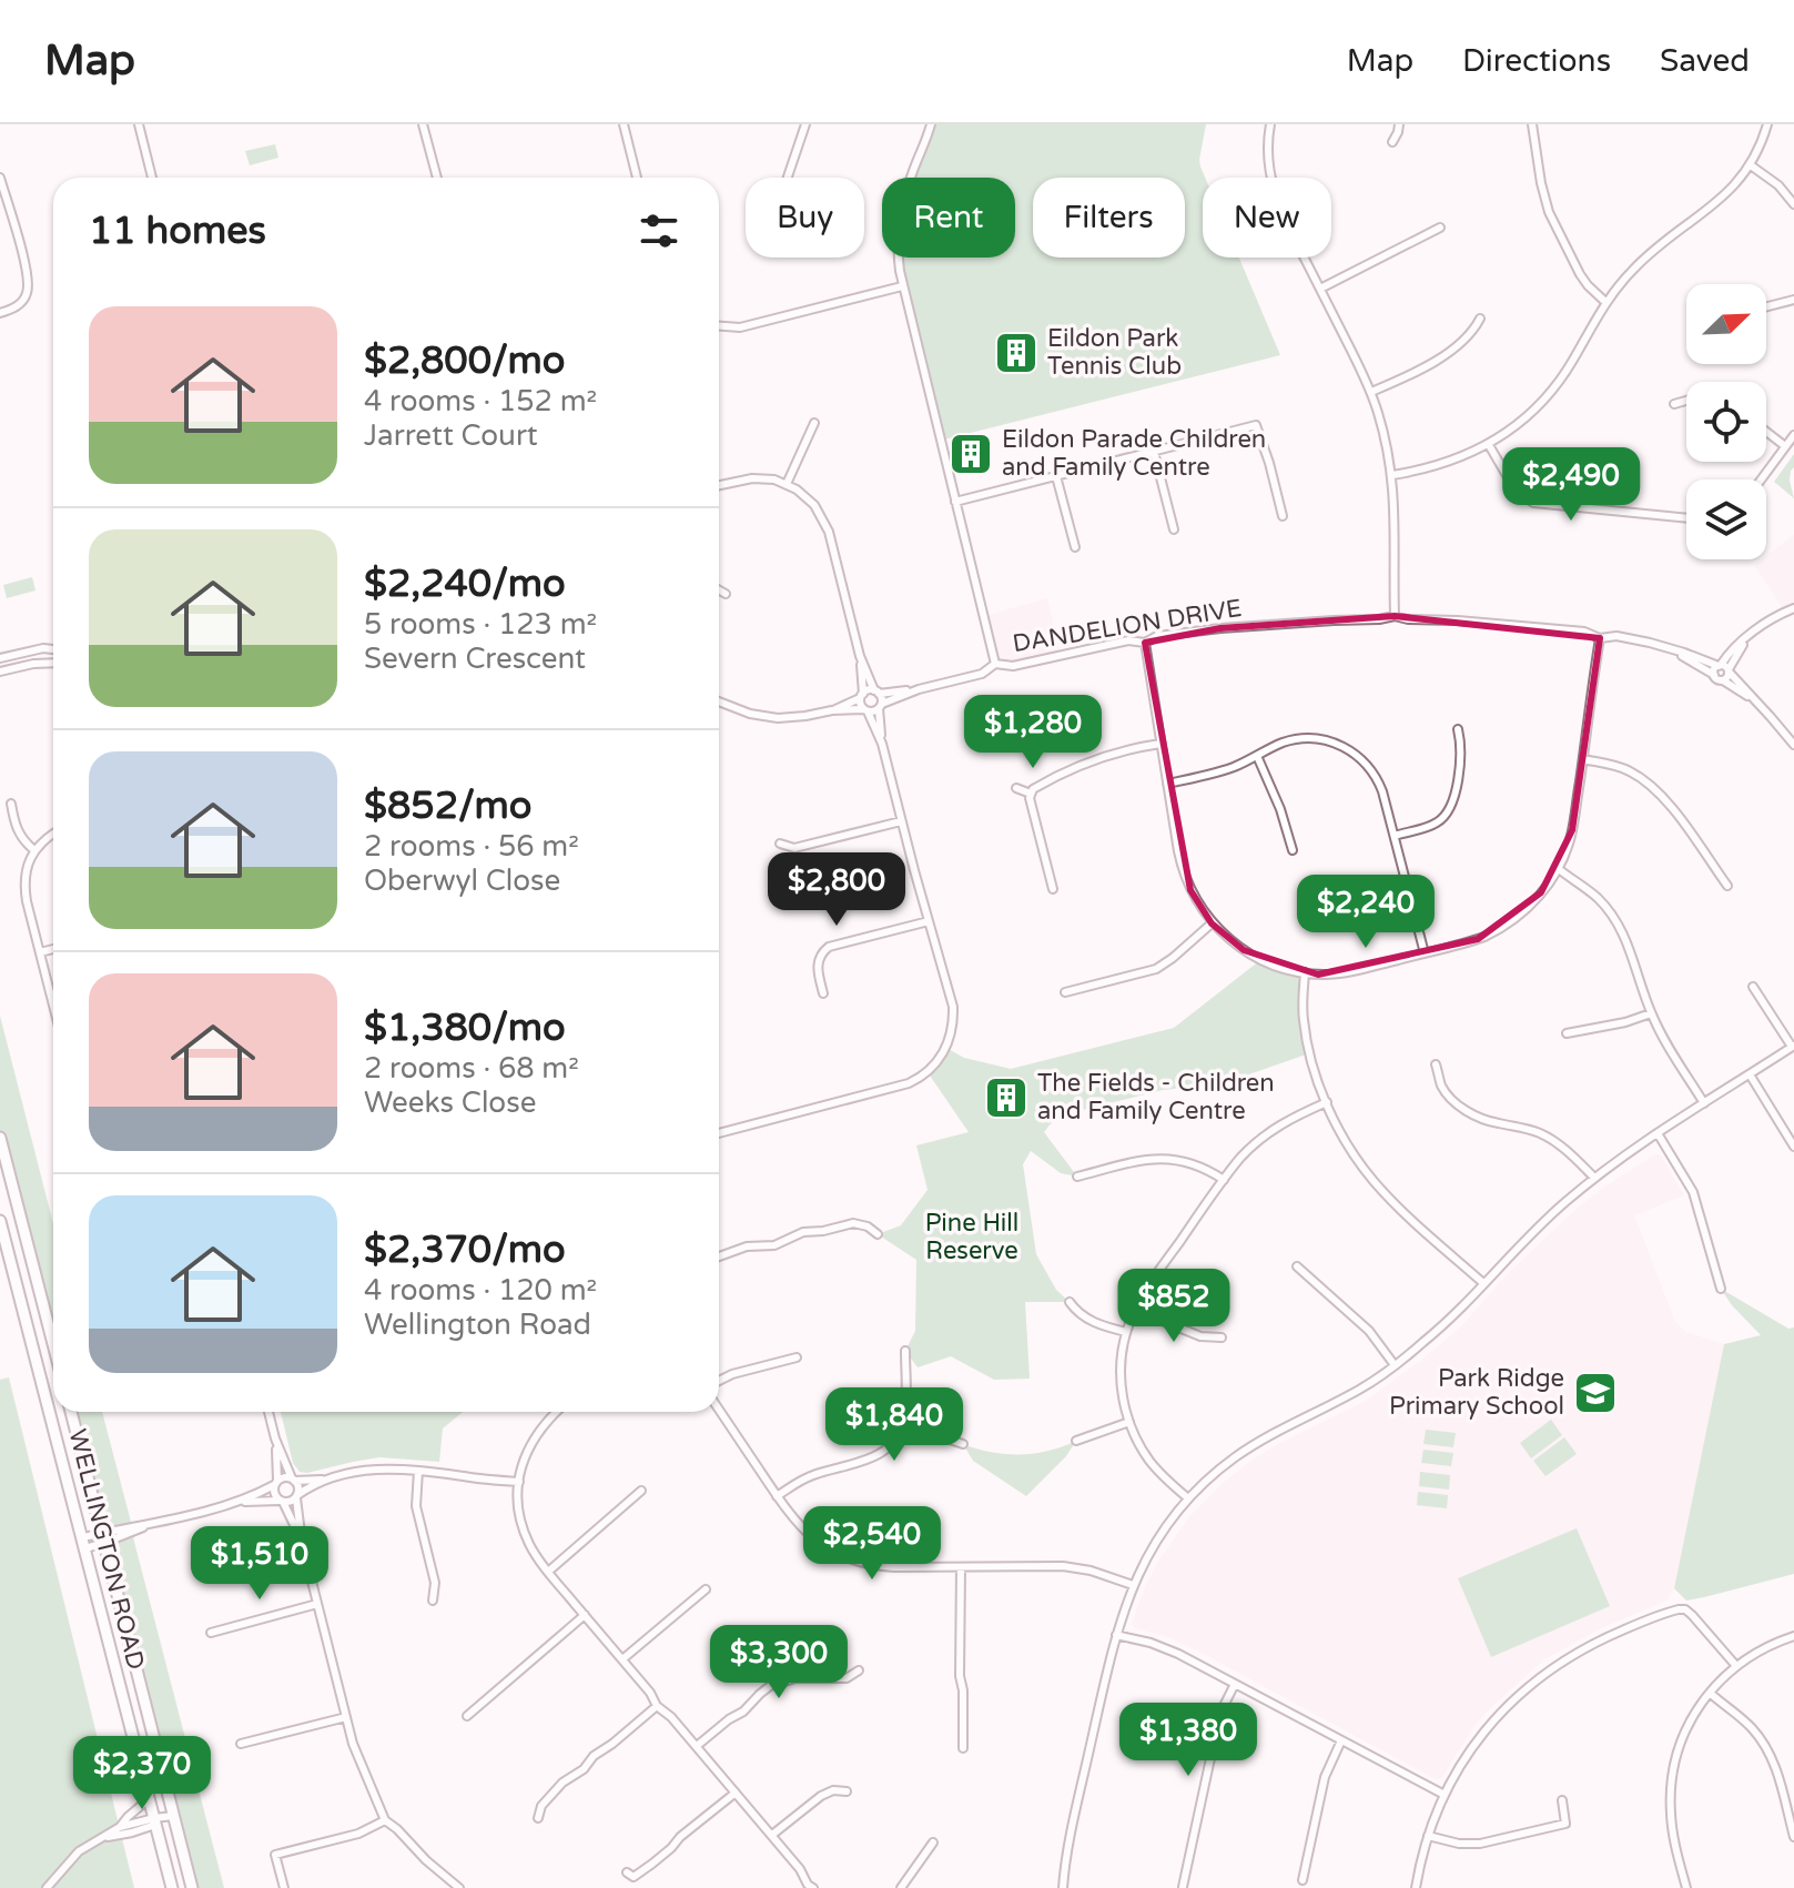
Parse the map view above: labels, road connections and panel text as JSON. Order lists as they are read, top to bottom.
{
  "streets": {
    "main road": ["WELLINGTON ROAD"],
    "street": ["DANDELION DRIVE"]
  },
  "parks": ["Pine Hill Reserve"],
  "places": {
    "building": ["Eildon Park Tennis Club", "Eildon Parade Children and Family Centre", "The Fields - Children and Family Centre"],
    "school or university": ["Park Ridge Primary School"]
  },
  "north": "top right",
  "page": {
    "header": "Map",
    "nav": ["Map", "Directions", "Saved"],
    "chip": [
      "Buy",
      "Rent",
      "Filters",
      "New"
    ],
    "heading": "11 homes",
    "list": [
      {
        "name": "$2,800/mo",
        "note": "4 rooms · 152 m² · Jarrett Court"
      },
      {
        "name": "$2,240/mo",
        "note": "5 rooms · 123 m² · Severn Crescent"
      },
      {
        "name": "$852/mo",
        "note": "2 rooms · 56 m² · Oberwyl Close"
      },
      {
        "name": "$1,380/mo",
        "note": "2 rooms · 68 m² · Weeks Close"
      },
      {
        "name": "$2,370/mo",
        "note": "4 rooms · 120 m² · Wellington Road"
      }
    ],
    "price": [
      "$2,490",
      "$1,280",
      "$2,800",
      "$2,240",
      "$852",
      "$1,840",
      "$2,540",
      "$1,510",
      "$3,300",
      "$1,380",
      "$2,370"
    ]
  }
}
